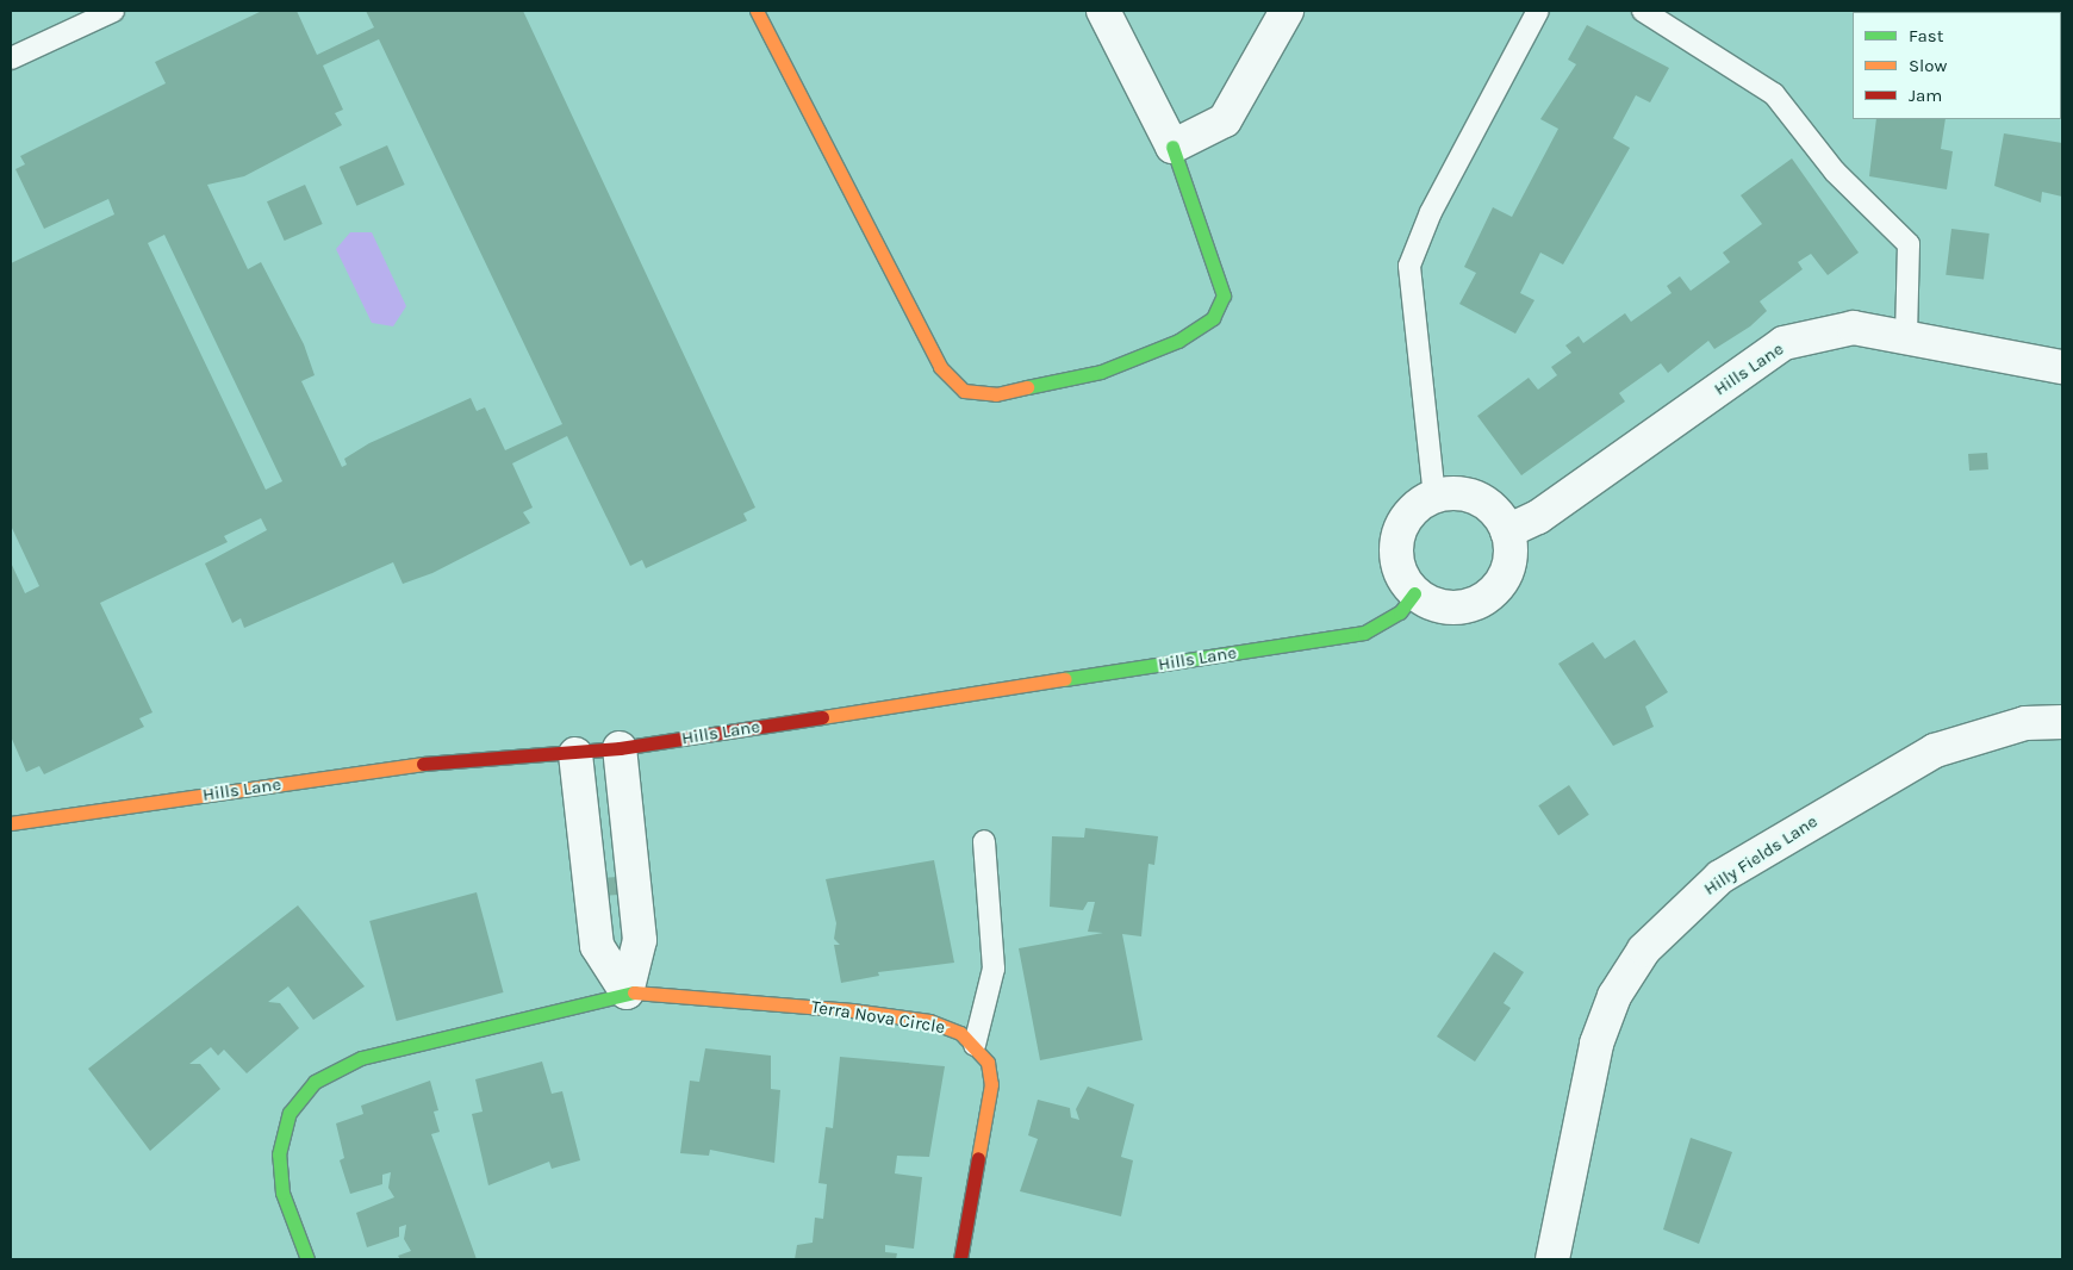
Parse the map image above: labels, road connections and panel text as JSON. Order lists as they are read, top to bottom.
{
  "streets": {
    "street": ["Hills Lane", "Hilly Fields Lane", "Terra Nova Circle"]
  },
  "legend": ["Fast", "Slow", "Jam"]
}
